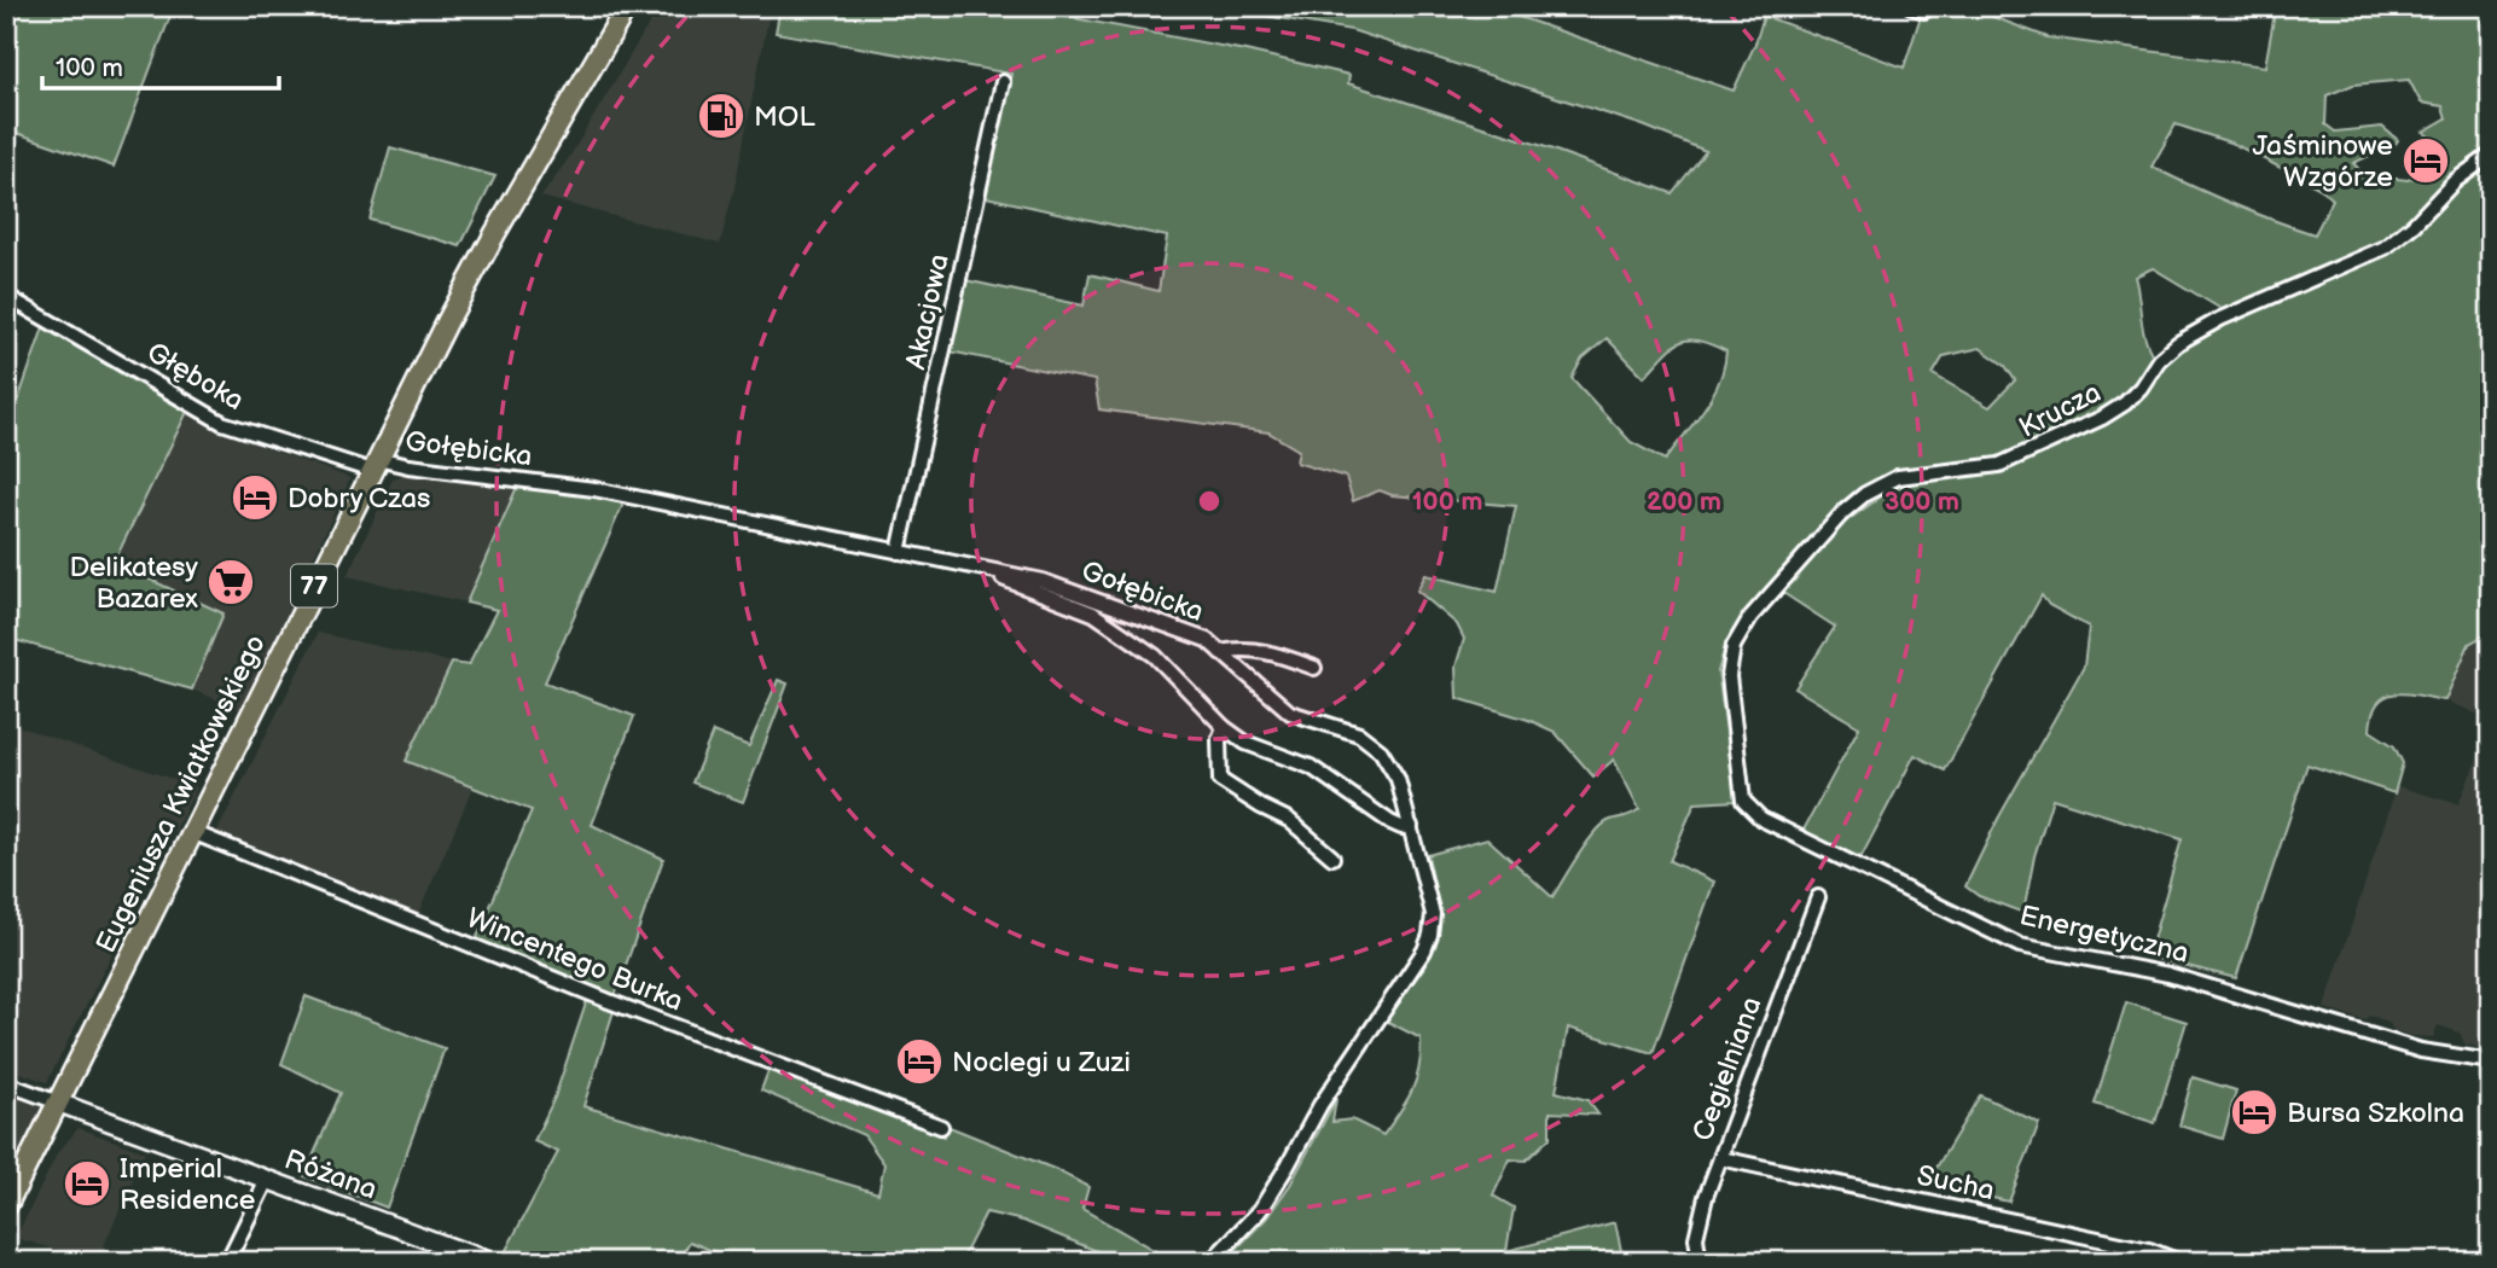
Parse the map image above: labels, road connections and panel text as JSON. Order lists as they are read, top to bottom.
{
  "streets": {
    "main road": ["77", "Eugeniusza Kwiatkowskiego"],
    "street": [
      "Akacjowa",
      "Głęboka",
      "Krucza",
      "Gołębicka",
      "Energetyczna",
      "Wincentego Burka",
      "Cegielniana",
      "Różana",
      "Sucha"
    ]
  },
  "crossings": [
    ["Akacjowa", "Gołębicka"],
    ["Głęboka", "Gołębicka"],
    ["Głęboka", "Eugeniusza Kwiatkowskiego"],
    ["Krucza", "Energetyczna"],
    ["Gołębicka", "Eugeniusza Kwiatkowskiego"],
    ["Eugeniusza Kwiatkowskiego", "Wincentego Burka"],
    ["Eugeniusza Kwiatkowskiego", "Różana"],
    ["Cegielniana", "Sucha"]
  ],
  "places": {
    "fuel station": ["MOL"],
    "hotel": [
      "Jaśminowe Wzgórze",
      "Dobry Czas",
      "Noclegi u Zuzi",
      "Bursa Szkolna",
      "Imperial Residence"
    ],
    "supermarket": ["Delikatesy Bazarex"]
  },
  "scale_bar": "100 m",
  "rings": ["100 m", "200 m", "300 m"]
}
